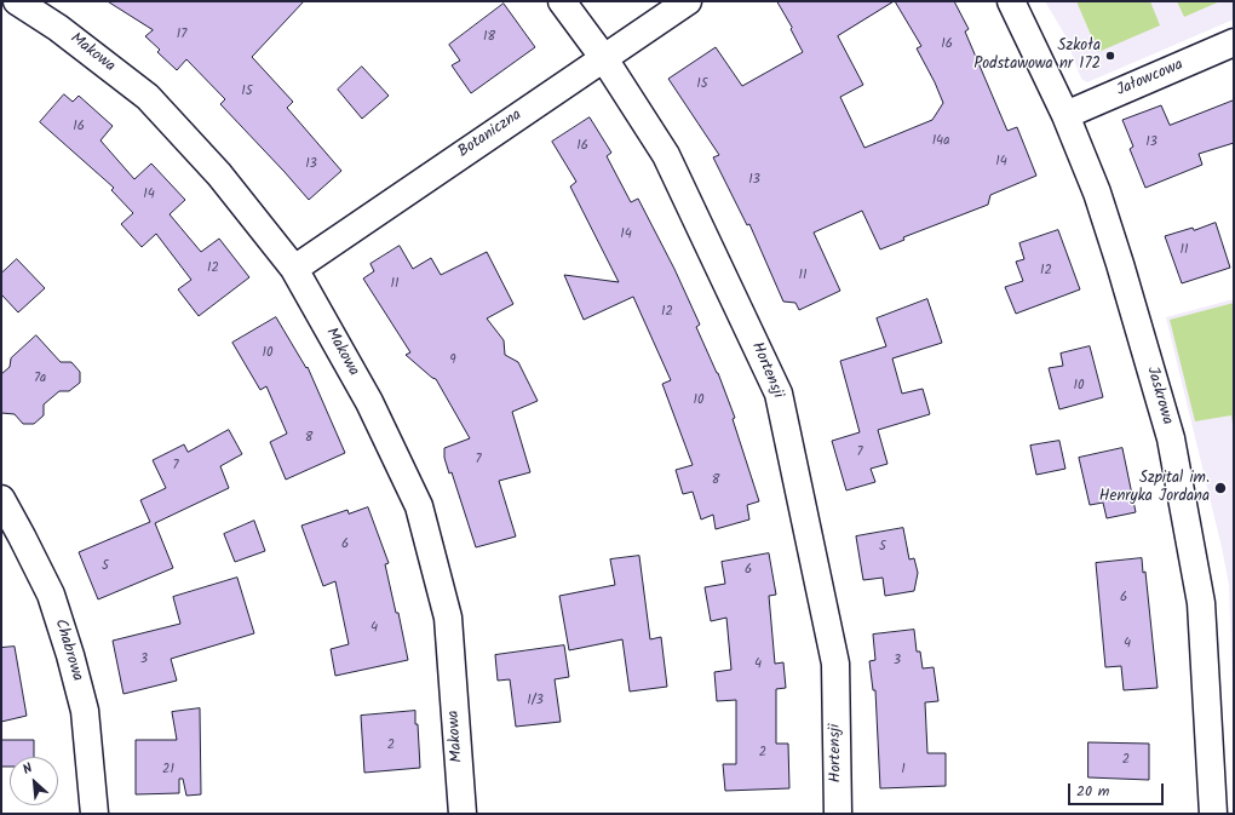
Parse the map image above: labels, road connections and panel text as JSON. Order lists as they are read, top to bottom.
{
  "streets": {
    "street": [
      "Makowa",
      "Jałowcowa",
      "Botaniczna",
      "Hortensji",
      "Jaskrowa",
      "Chabrowa"
    ]
  },
  "crossings": [
    ["Makowa", "Botaniczna"],
    ["Jałowcowa", "Jaskrowa"],
    ["Botaniczna", "Hortensji"]
  ],
  "places": ["Szkoła Podstawowa nr 172", "Szpital im. Henryka Jordana"],
  "house_numbers": [
    "17",
    "18",
    "16",
    "15",
    "15",
    "16",
    "14a",
    "13",
    "16",
    "14",
    "13",
    "13",
    "14",
    "14",
    "11",
    "12",
    "12",
    "11",
    "11",
    "12",
    "10",
    "9",
    "7a",
    "10",
    "10",
    "8",
    "7",
    "7",
    "7",
    "8",
    "6",
    "5",
    "5",
    "6",
    "6",
    "4",
    "4",
    "3",
    "3",
    "4",
    "1/3",
    "2",
    "2",
    "2",
    "21",
    "1"
  ],
  "scale_bar": "20 m",
  "north": "top left"
}
